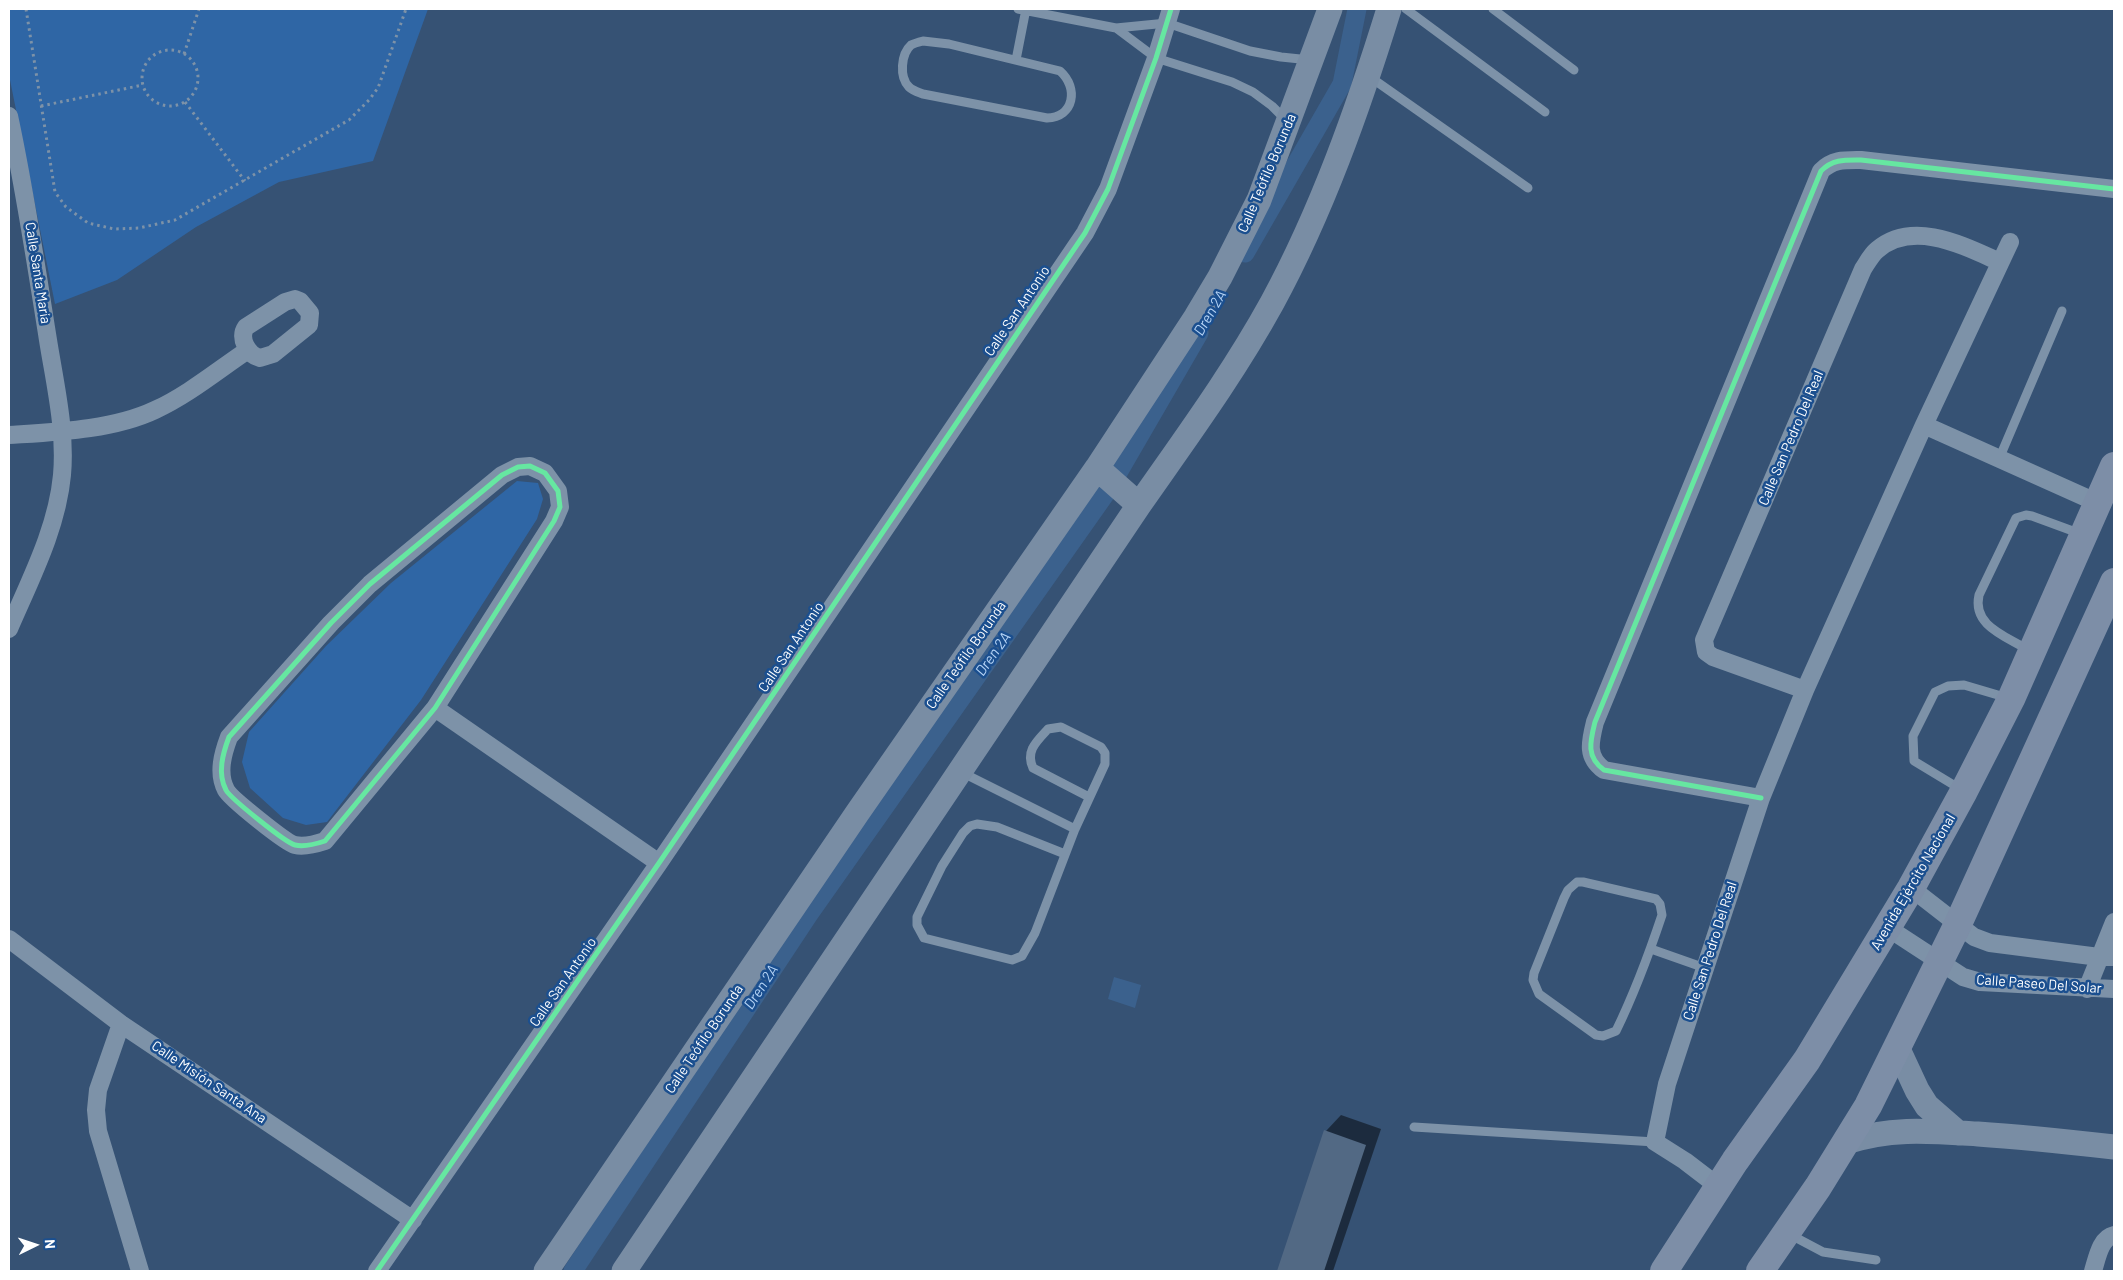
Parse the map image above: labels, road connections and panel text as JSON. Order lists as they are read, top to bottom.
{
  "streets": {
    "main road": ["Calle Teófilo Borunda", "Avenida Ejército Nacional"],
    "street": [
      "Calle Santa María",
      "Calle San Antonio",
      "Calle San Pedro Del Real",
      "Calle Paseo Del Solar",
      "Calle Misión Santa Ana"
    ]
  },
  "crossings": [
    ["Calle San Antonio", "Calle Misión Santa Ana"],
    ["Avenida Ejército Nacional", "Calle Paseo Del Solar"]
  ],
  "water": ["Dren 2A"],
  "north": "right"
}
